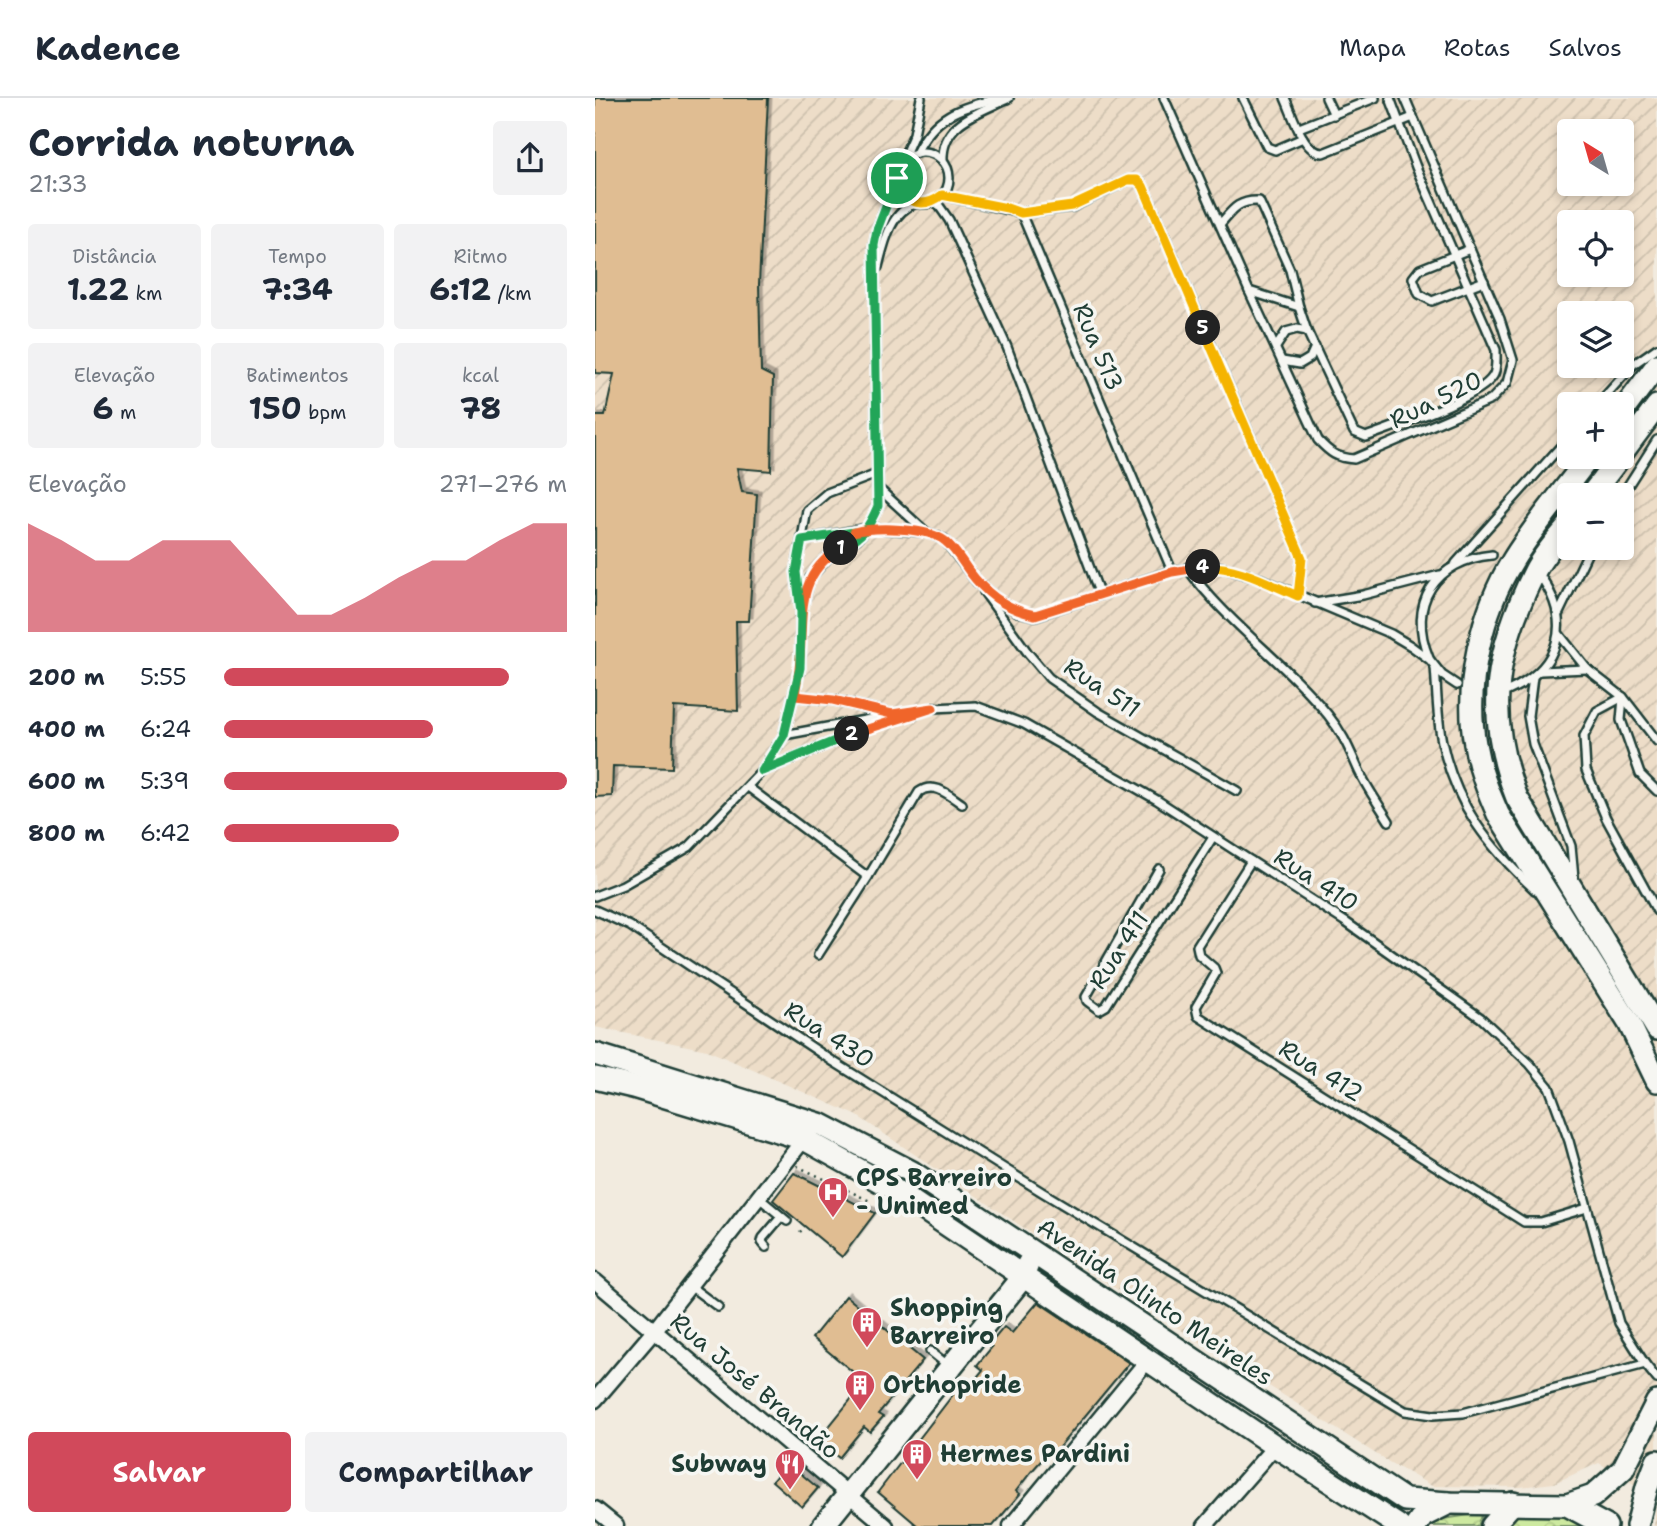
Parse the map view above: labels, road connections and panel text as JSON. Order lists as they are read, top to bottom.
{
  "streets": {
    "main road": ["Avenida Olinto Meireles"],
    "street": ["Rua José Brandão"],
    "lane": [
      "Rua 513",
      "Rua 520",
      "Rua 511",
      "Rua 410",
      "Rua 411",
      "Rua 430",
      "Rua 412"
    ]
  },
  "crossings": [
    ["Rua 410", "Rua 411"],
    ["Rua 410", "Rua 430"],
    ["Rua 410", "Rua 412"]
  ],
  "places": {
    "hospital": ["CPS Barreiro - Unimed"],
    "building": ["Shopping Barreiro", "Orthopride", "Hermes Pardini"],
    "restaurant": ["Subway"]
  },
  "north": "top left",
  "page": {
    "header": "Kadence",
    "nav": ["Mapa", "Rotas", "Salvos"],
    "heading": ["Corrida noturna", "21:33"],
    "map_buttons": ["+", "−"],
    "stats": [
      ["Distância", "1.22 km"],
      ["Tempo", "7:34"],
      ["Ritmo", "6:12 /km"],
      ["Elevação", "6 m"],
      ["Batimentos", "150 bpm"],
      ["kcal", "78"]
    ],
    "pins": [
      "5",
      "1",
      "4",
      "2"
    ],
    "chart": ["Elevação", "271–276 m"],
    "list": [
      {
        "name": "200 m",
        "note": "5:55"
      },
      {
        "name": "400 m",
        "note": "6:24"
      },
      {
        "name": "600 m",
        "note": "5:39"
      },
      {
        "name": "800 m",
        "note": "6:42"
      }
    ],
    "buttons": ["Salvar", "Compartilhar"]
  }
}
